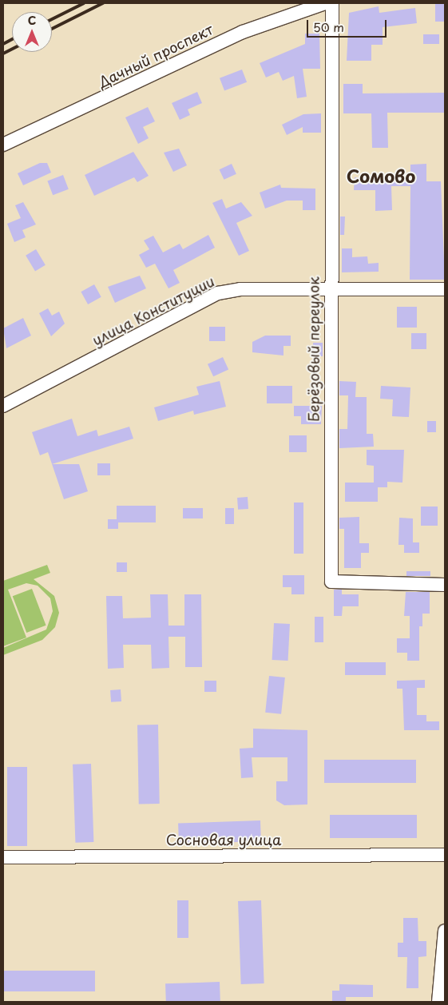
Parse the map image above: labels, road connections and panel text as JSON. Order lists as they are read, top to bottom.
{
  "streets": {
    "street": [
      "Дачный проспект",
      "улица Конституции",
      "Берёзовый переулок",
      "Сосновая улица"
    ]
  },
  "crossings": [
    ["улица Конституции", "Берёзовый переулок"]
  ],
  "districts": ["Сомово"],
  "scale_bar": "50 m",
  "north": "top"
}
